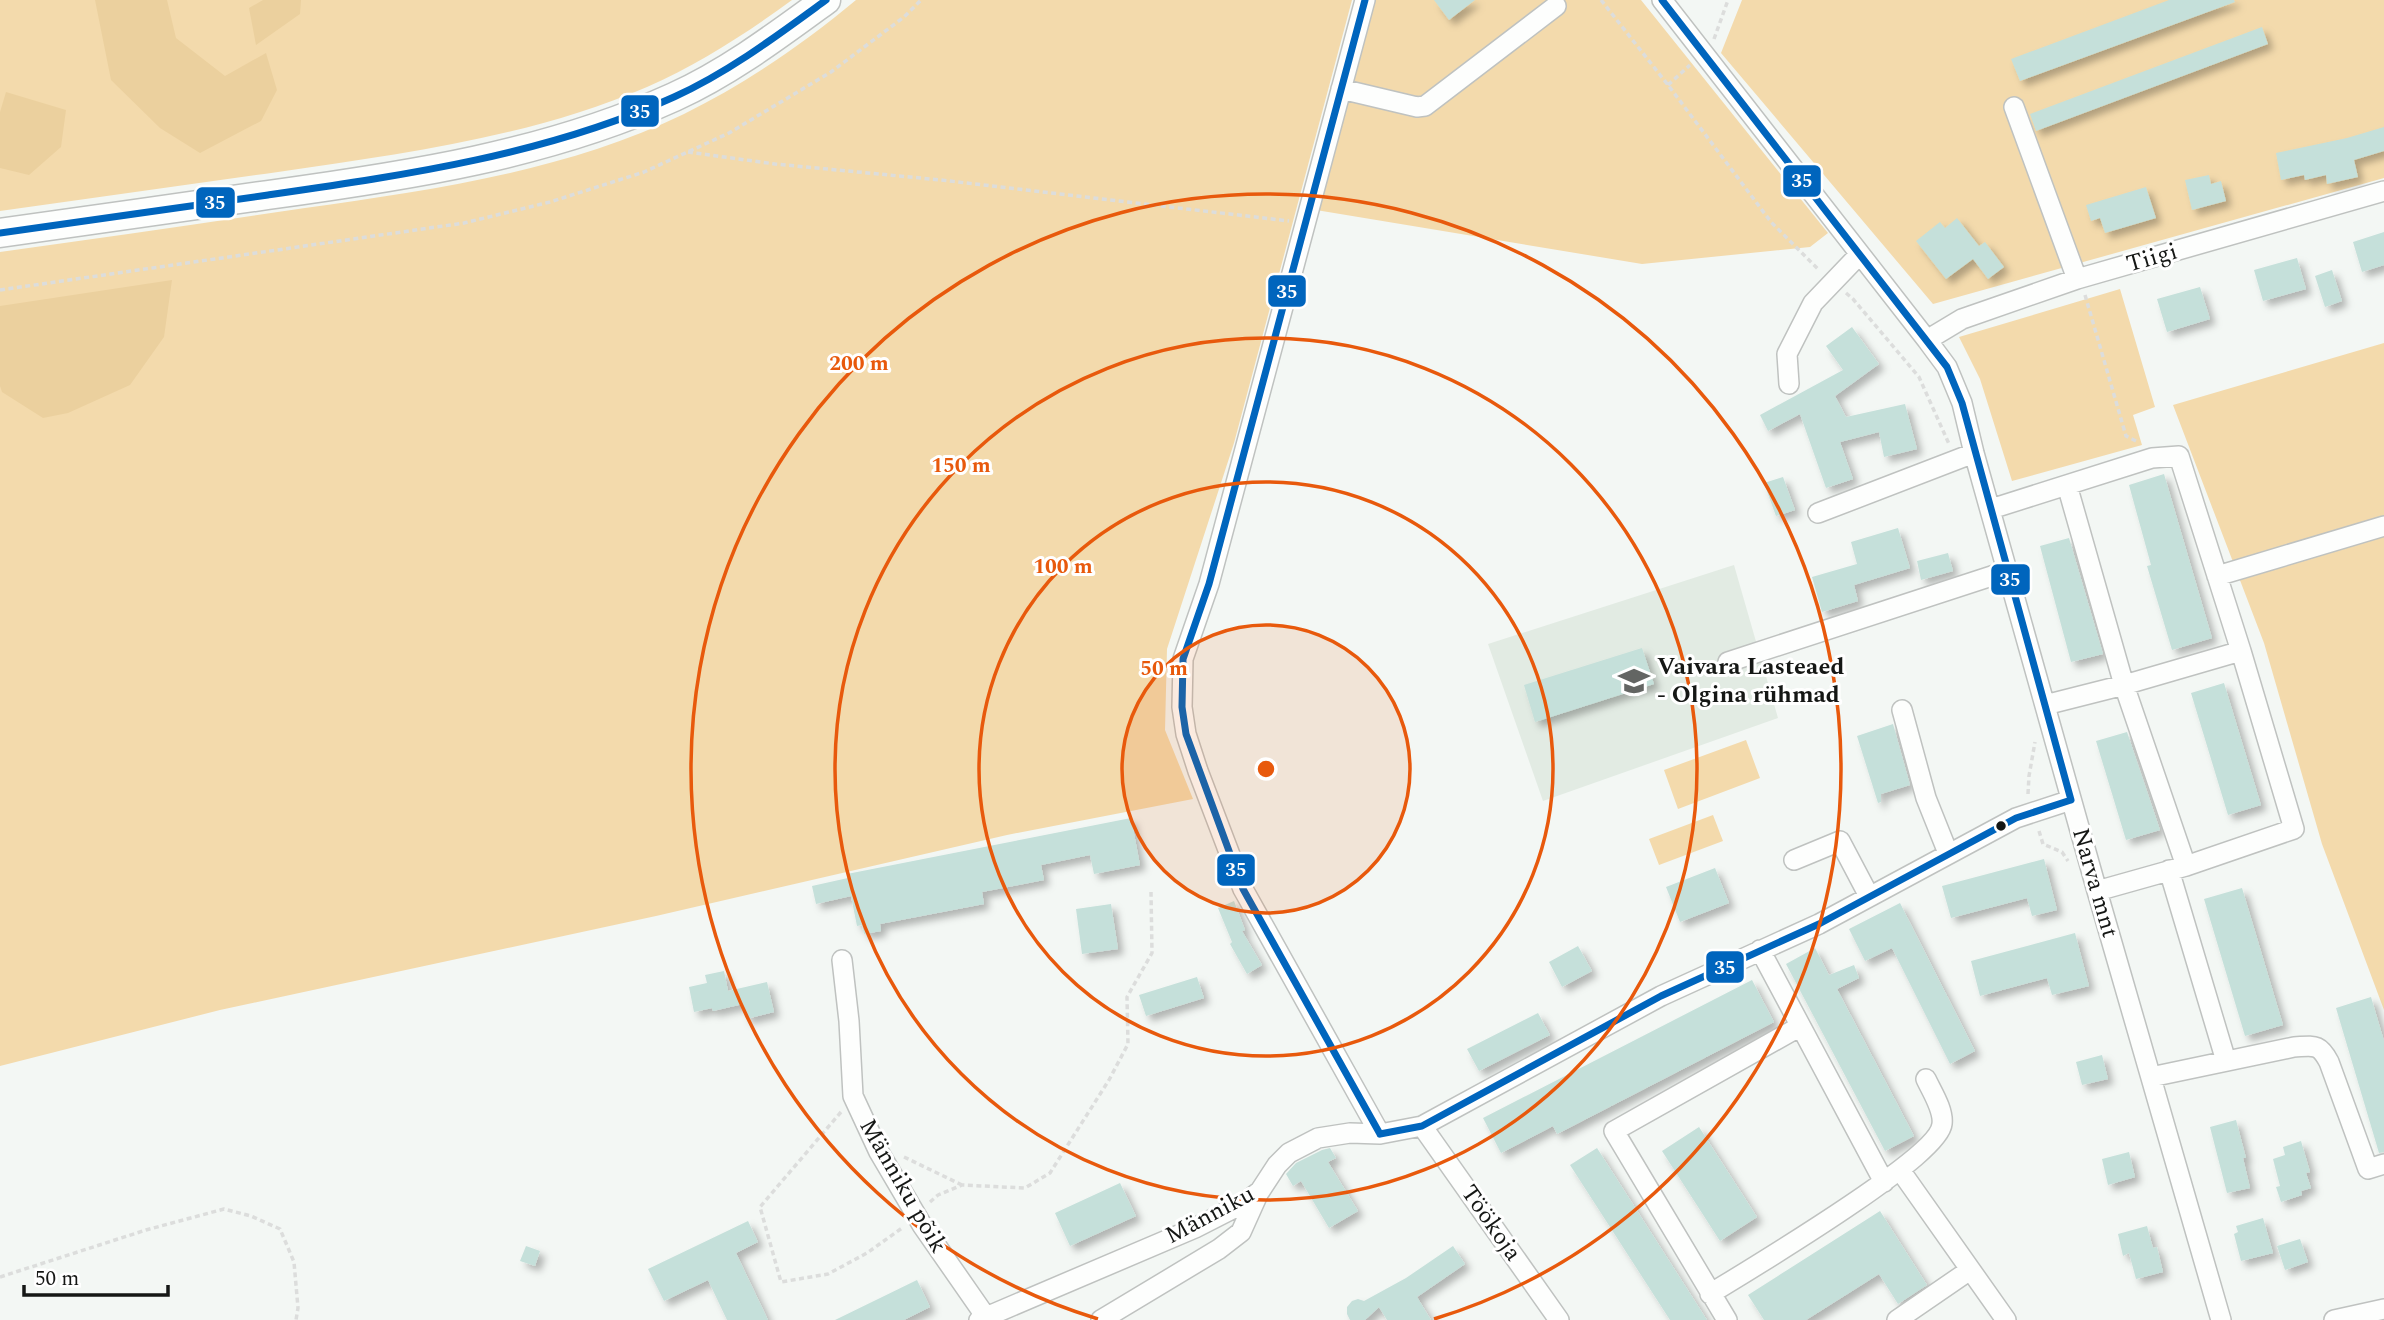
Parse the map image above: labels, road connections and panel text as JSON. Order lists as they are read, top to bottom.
{
  "streets": {
    "street": [
      "Tiigi",
      "Narva mnt",
      "Männiku põik",
      "Männiku",
      "Töökoja"
    ]
  },
  "crossings": [
    ["Tiigi", "Narva mnt"],
    ["Narva mnt", "Männiku"],
    ["Männiku põik", "Männiku"],
    ["Männiku", "Töökoja"]
  ],
  "places": {
    "school or university": ["Vaivara Lasteaed - Olgina rühmad"]
  },
  "lines": ["transit line 35"],
  "scale_bar": "50 m",
  "rings": [
    "200 m",
    "150 m",
    "100 m",
    "50 m"
  ]
}
